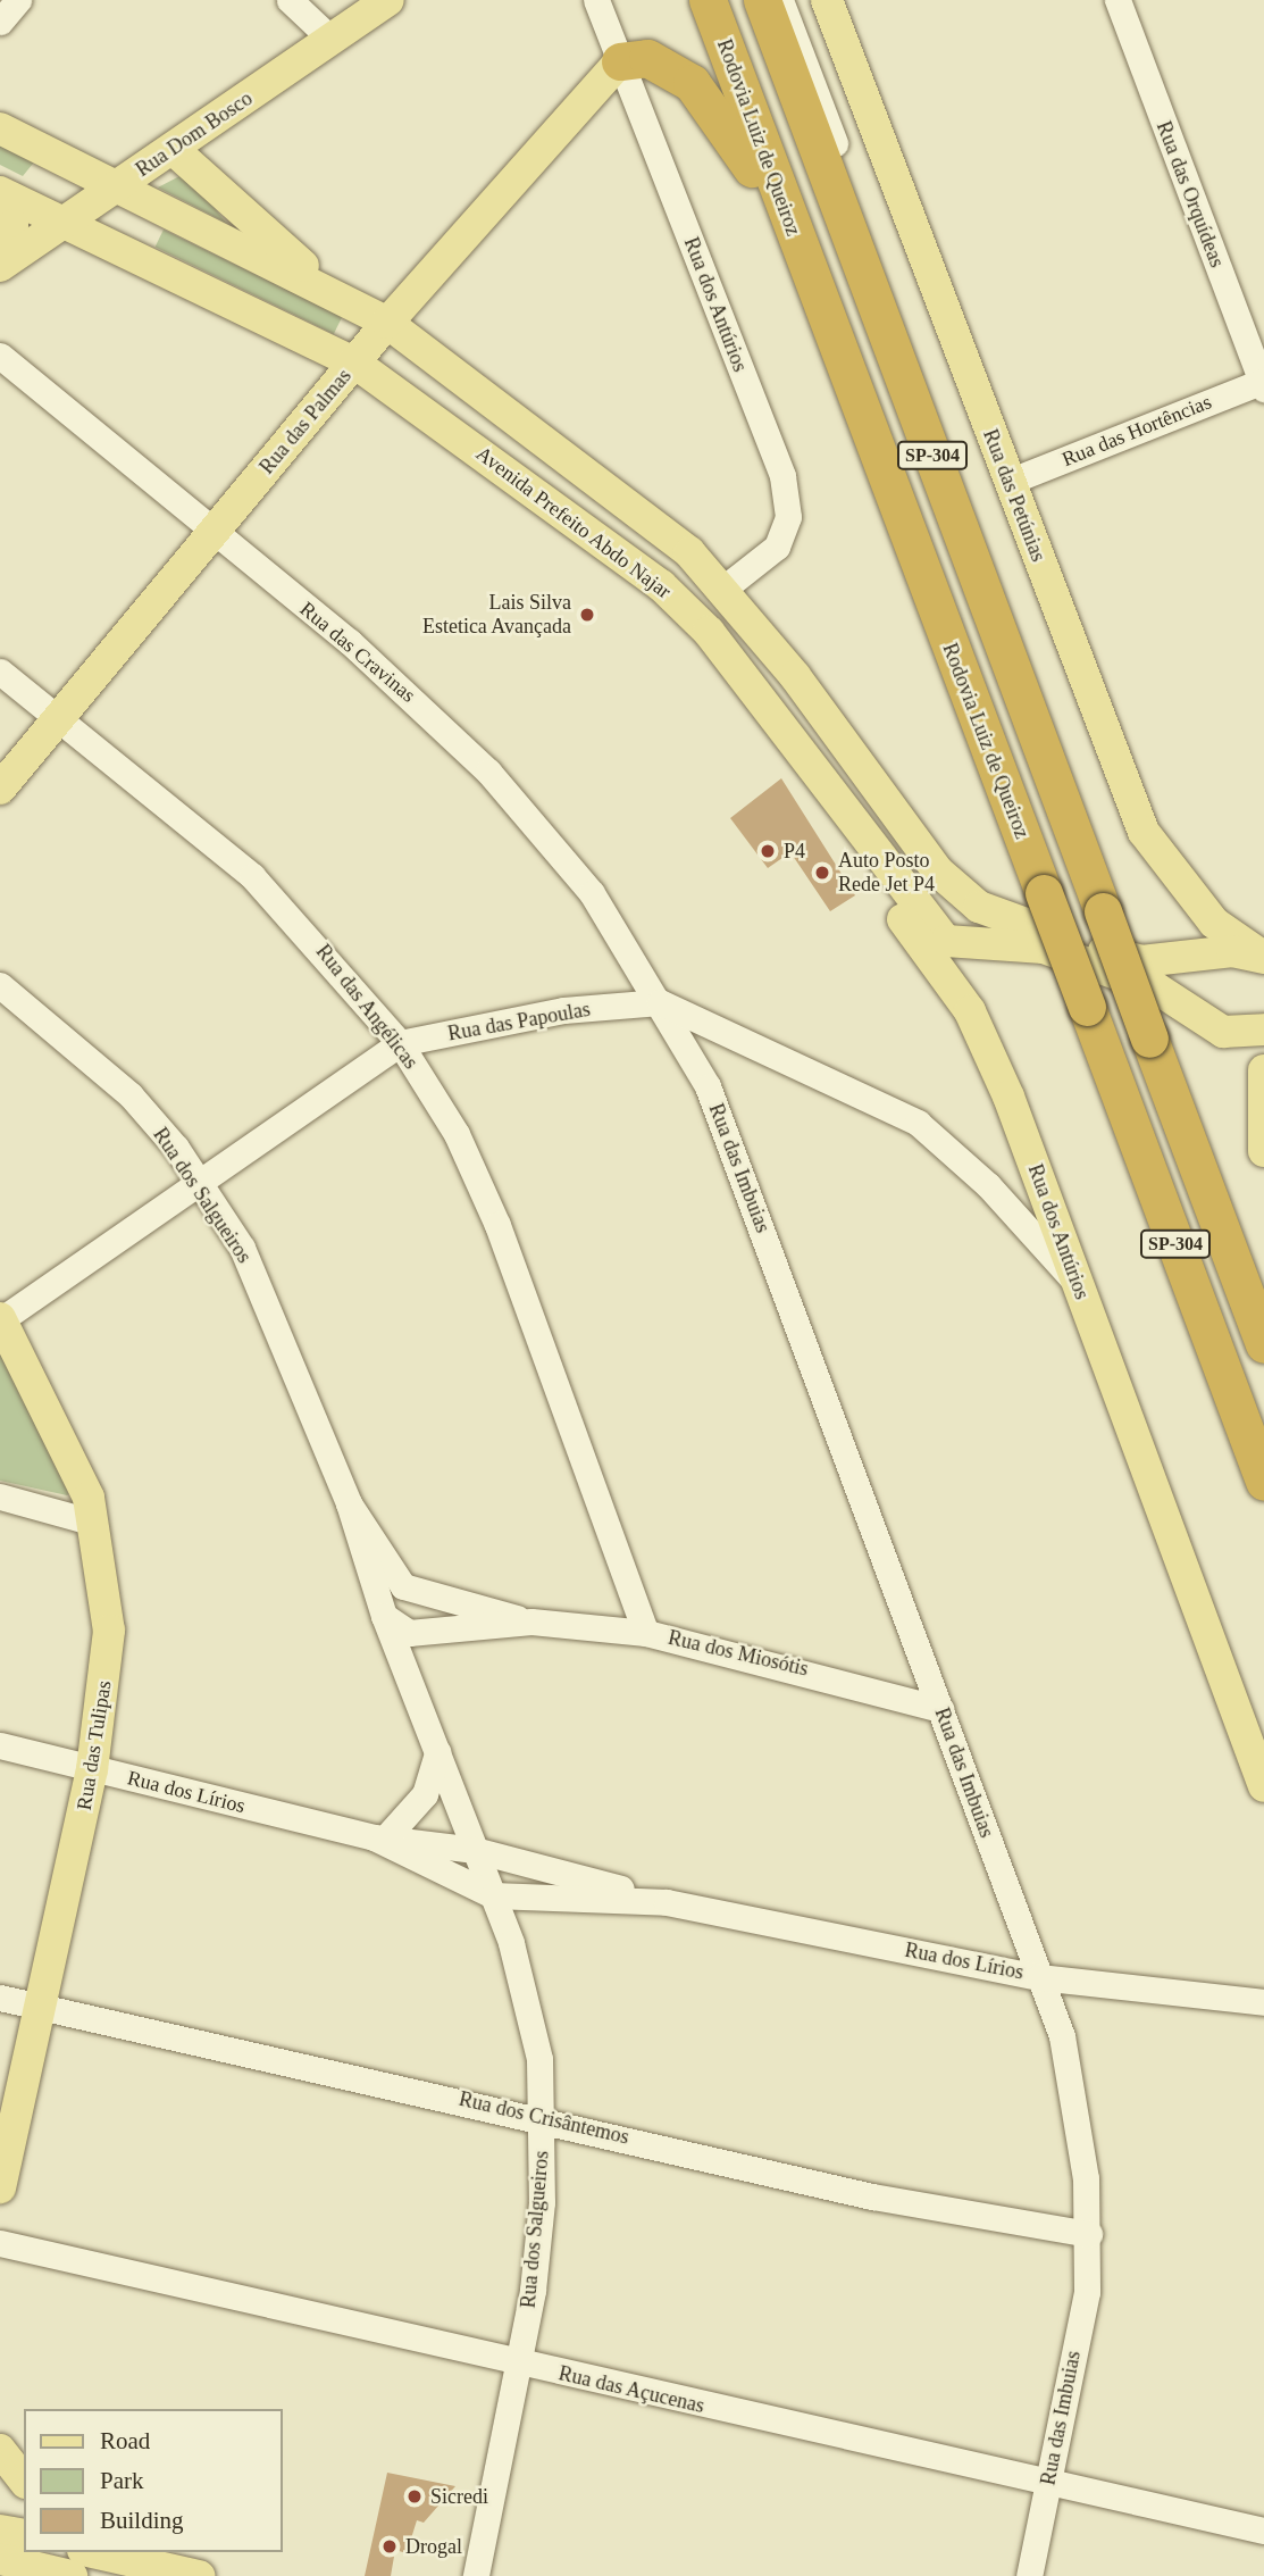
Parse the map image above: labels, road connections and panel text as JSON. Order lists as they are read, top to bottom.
{
  "streets": {
    "highway": ["Rodovia Luiz de Queiroz", "SP-304"],
    "main road": [
      "Rua Dom Bosco",
      "Rua dos Antúrios",
      "Rua das Palmas",
      "Rua das Petúnias",
      "Avenida Prefeito Abdo Najar",
      "Rua das Tulipas"
    ],
    "street": [
      "Rua das Orquídeas",
      "Rua das Hortências",
      "Rua das Cravinas",
      "Rua das Angélicas",
      "Rua das Papoulas",
      "Rua das Imbuias",
      "Rua dos Salgueiros",
      "Rua dos Miosótis",
      "Rua dos Lírios",
      "Rua dos Crisântemos",
      "Rua das Açucenas"
    ]
  },
  "crossings": [
    ["Rua Dom Bosco", "Avenida Prefeito Abdo Najar"],
    ["Rua das Orquídeas", "Rua das Hortências"],
    ["Rua dos Antúrios", "Rua das Palmas"],
    ["Rua dos Antúrios", "Avenida Prefeito Abdo Najar"],
    ["Rua das Palmas", "Avenida Prefeito Abdo Najar"],
    ["Rua das Palmas", "Rua das Cravinas"],
    ["Rua das Palmas", "Rua das Angélicas"],
    ["Rua das Hortências", "Rua das Petúnias"],
    ["Rua das Cravinas", "Rua das Papoulas"],
    ["Rua das Cravinas", "Rua das Imbuias"],
    ["Rua das Angélicas", "Rua das Papoulas"],
    ["Rua das Angélicas", "Rua dos Miosótis"],
    ["Rua das Papoulas", "Rua das Imbuias"],
    ["Rua das Papoulas", "Rua dos Salgueiros"],
    ["Rua das Papoulas", "Rua das Tulipas"],
    ["Rua das Imbuias", "Rua dos Miosótis"],
    ["Rua das Imbuias", "Rua dos Lírios"],
    ["Rua das Imbuias", "Rua dos Crisântemos"],
    ["Rua das Imbuias", "Rua das Açucenas"],
    ["Rua dos Salgueiros", "Rua dos Miosótis"],
    ["Rua dos Salgueiros", "Rua dos Lírios"],
    ["Rua dos Salgueiros", "Rua dos Crisântemos"],
    ["Rua dos Salgueiros", "Rua das Açucenas"],
    ["Rua das Tulipas", "Rua dos Lírios"],
    ["Rua das Tulipas", "Rua dos Crisântemos"]
  ],
  "places": [
    "Lais Silva Estetica Avançada",
    "P4",
    "Auto Posto Rede Jet P4",
    "Sicredi",
    "Drogal"
  ],
  "legend": ["Road", "Park", "Building"]
}
